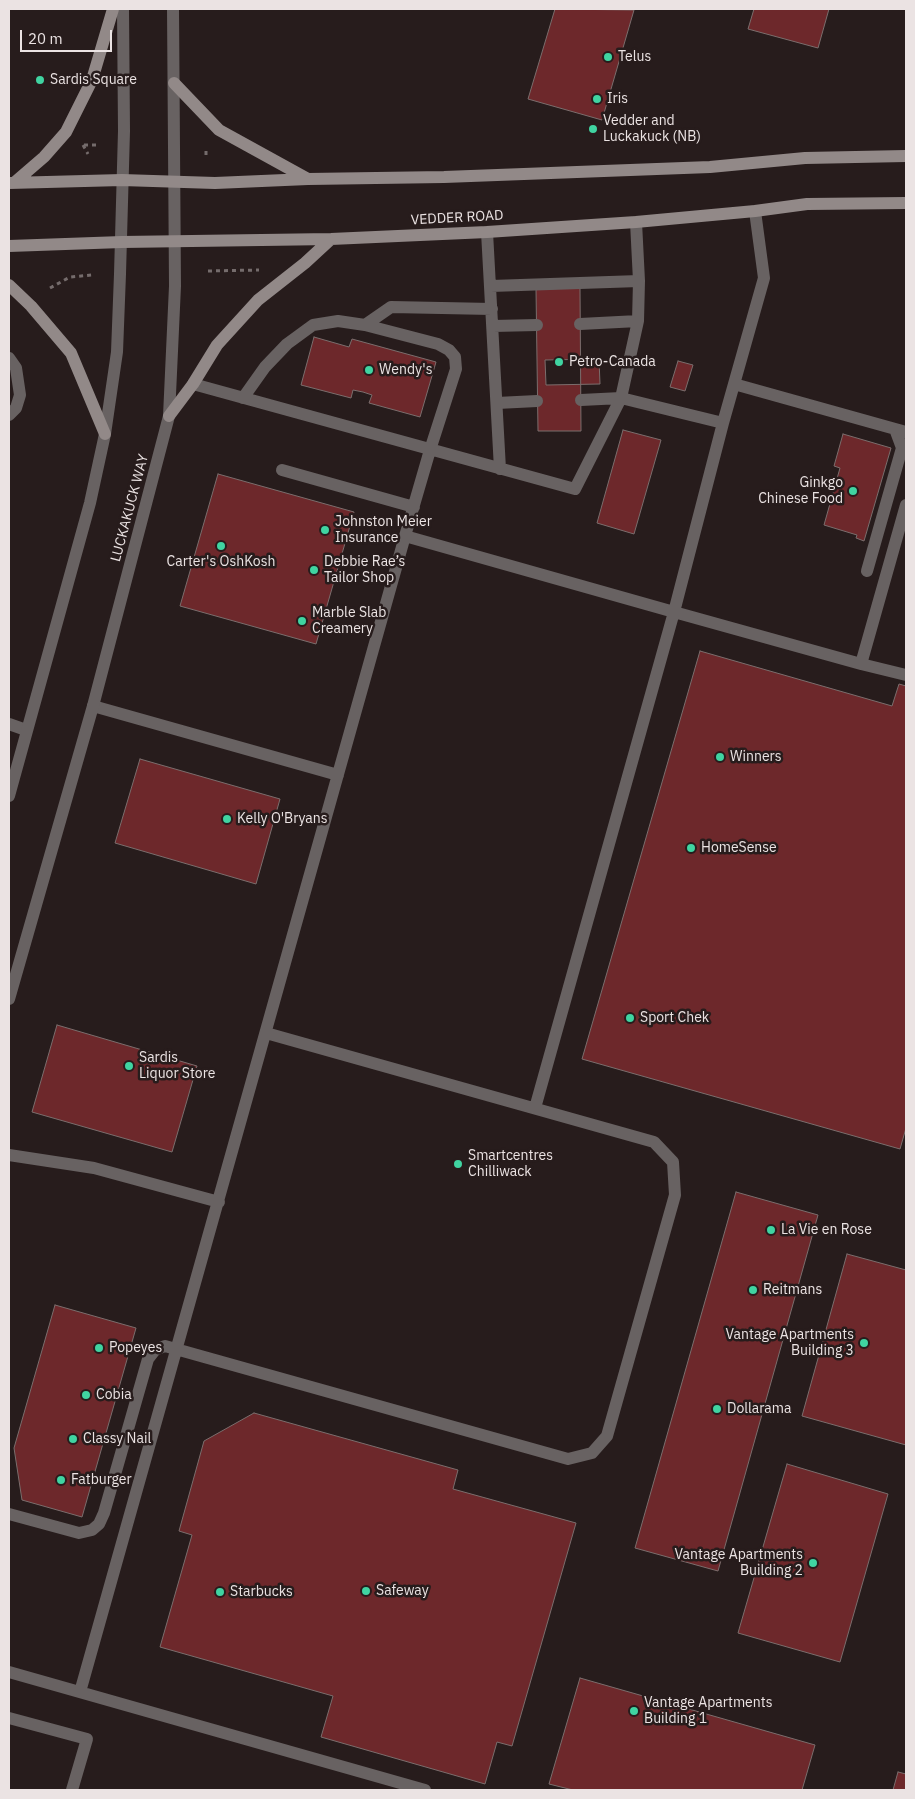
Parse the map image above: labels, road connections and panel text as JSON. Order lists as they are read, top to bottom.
{
  "streets": {
    "main road": ["VEDDER ROAD"],
    "street": ["LUCKAKUCK WAY"]
  },
  "crossings": [
    ["VEDDER ROAD", "LUCKAKUCK WAY"]
  ],
  "places": [
    "Telus",
    "Sardis Square",
    "Iris",
    "Vedder and Luckakuck (NB)",
    "Petro-Canada",
    "Wendy's",
    "Ginkgo Chinese Food",
    "Johnston Meier Insurance",
    "Carter's OshKosh",
    "Debbie Rae’s Tailor Shop",
    "Marble Slab Creamery",
    "Winners",
    "Kelly O'Bryans",
    "HomeSense",
    "Sport Chek",
    "Sardis Liquor Store",
    "Smartcentres Chilliwack",
    "La Vie en Rose",
    "Reitmans",
    "Vantage Apartments Building 3",
    "Popeyes",
    "Cobia",
    "Dollarama",
    "Classy Nail",
    "Fatburger",
    "Vantage Apartments Building 2",
    "Safeway",
    "Starbucks",
    "Vantage Apartments Building 1"
  ],
  "scale_bar": "20 m"
}
